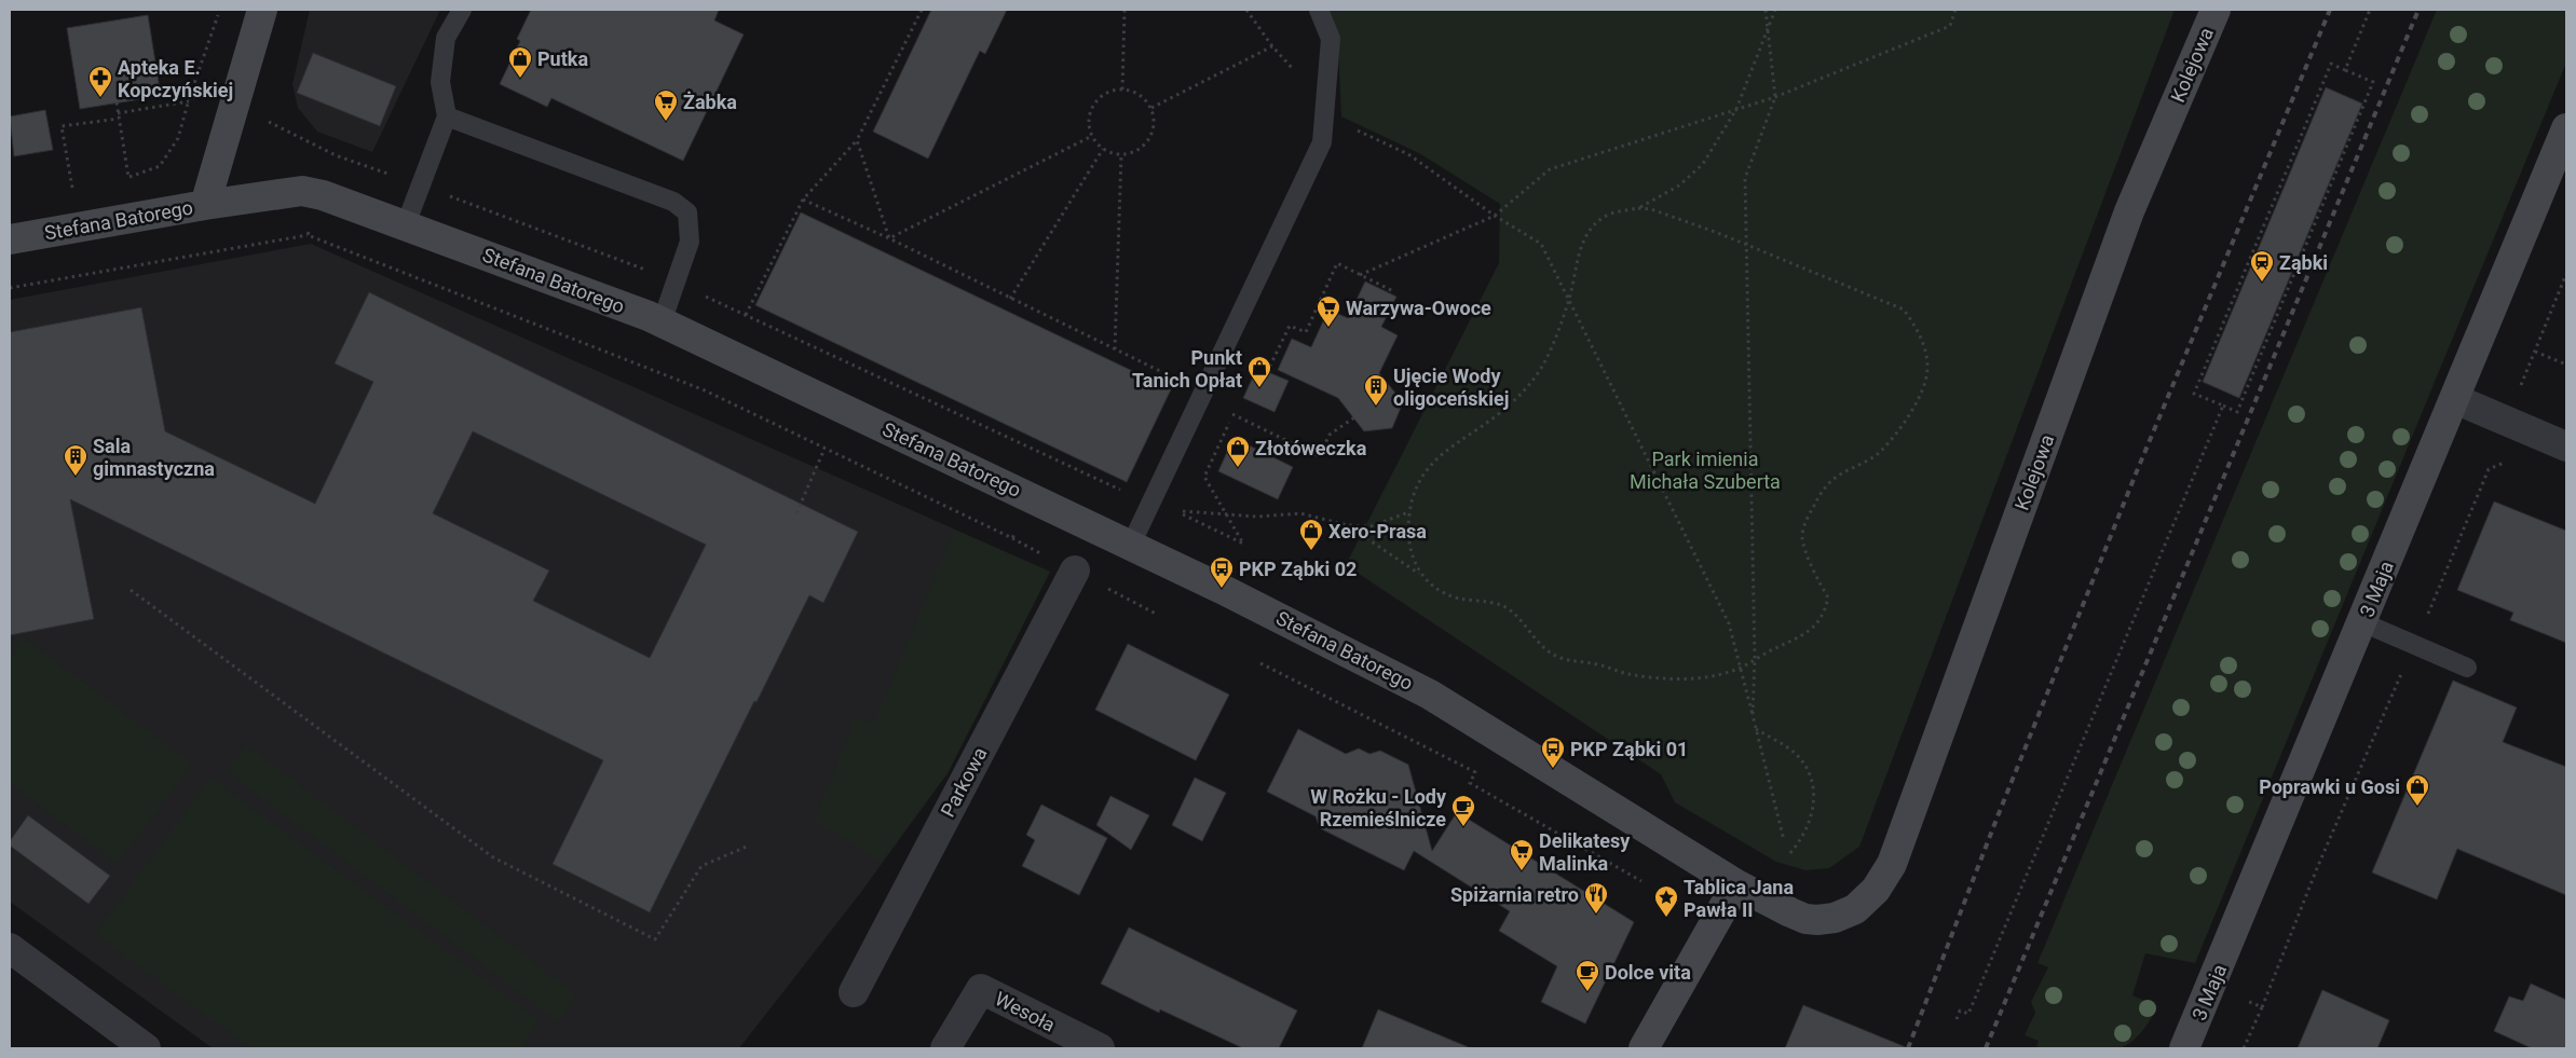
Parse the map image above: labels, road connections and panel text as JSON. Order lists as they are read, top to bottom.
{
  "streets": {
    "street": [
      "Kolejowa",
      "Stefana Batorego",
      "3 Maja",
      "Parkowa",
      "Wesoła"
    ]
  },
  "crossings": [
    ["Kolejowa", "Stefana Batorego"]
  ],
  "parks": ["Park imienia Michała Szuberta"],
  "places": {
    "shop": [
      "Putka",
      "Punkt Tanich Opłat",
      "Złotóweczka",
      "Xero-Prasa",
      "Poprawki u Gosi"
    ],
    "pharmacy": ["Apteka E. Kopczyńskiej"],
    "supermarket": ["Żabka", "Warzywa-Owoce", "Delikatesy Malinka"],
    "station": ["Ząbki"],
    "building": ["Ujęcie Wody oligoceńskiej", "Sala gimnastyczna"],
    "bus stop": ["PKP Ząbki 02", "PKP Ząbki 01"],
    "cafe": ["W Rożku - Lody Rzemieślnicze", "Dolce vita"],
    "restaurant": ["Spiżarnia retro"],
    "place": ["Tablica Jana Pawła II"]
  }
}
